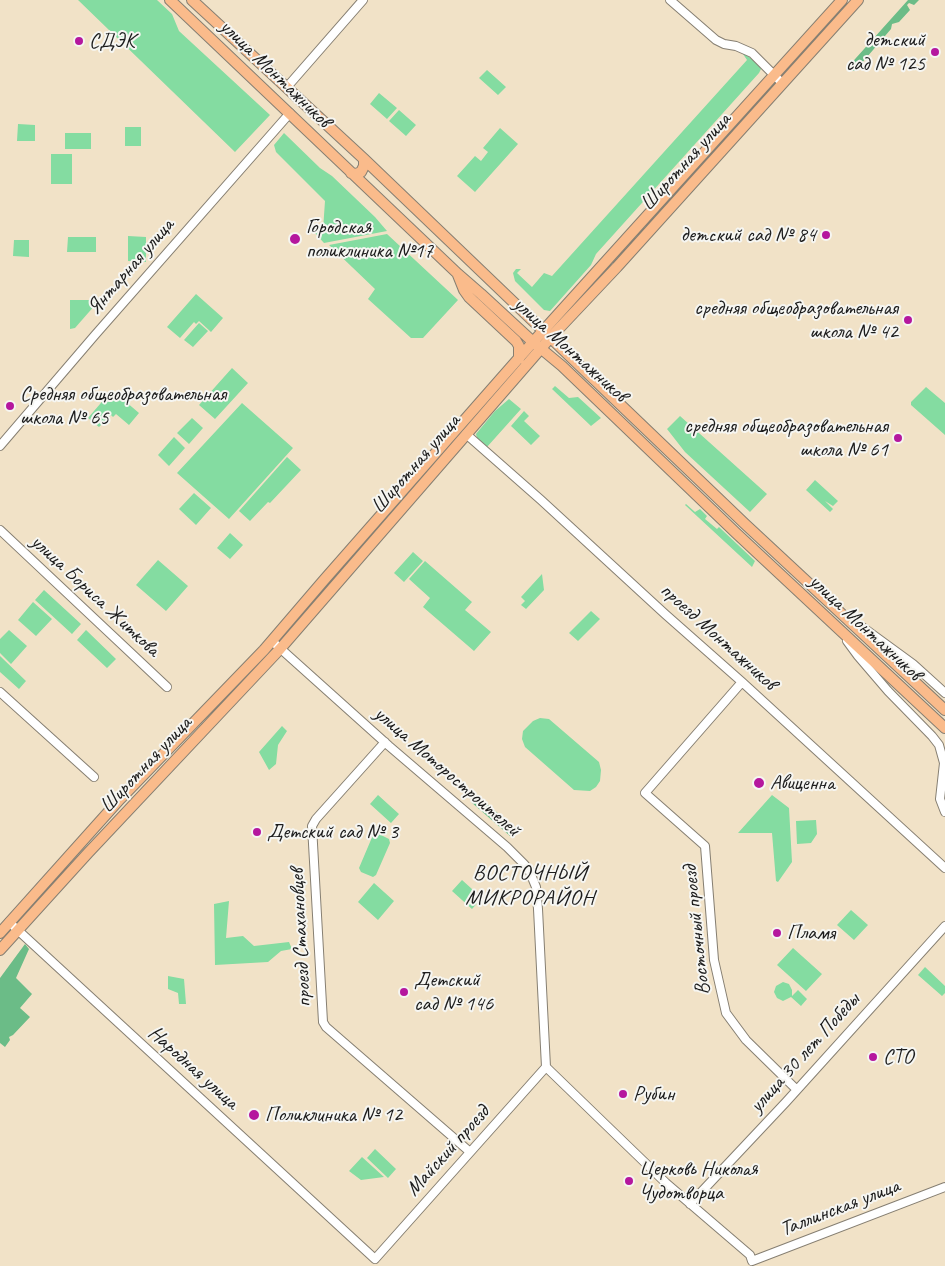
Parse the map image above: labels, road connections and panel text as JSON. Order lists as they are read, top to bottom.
{
  "streets": {
    "main road": ["улица Монтажников", "Широтная улица"],
    "street": [
      "Янтарная улица",
      "улица Бориса Житкова",
      "проезд Монтажников",
      "улица Моторостроителей",
      "Восточный проезд",
      "проезд Стахановцев",
      "улица 30 лет Победы",
      "Народная улица",
      "Майский проезд",
      "Таллинская улица"
    ]
  },
  "crossings": [
    ["улица Монтажников", "Широтная улица"],
    ["улица Монтажников", "Янтарная улица"],
    ["Широтная улица", "проезд Монтажников"],
    ["Широтная улица", "улица Моторостроителей"],
    ["Широтная улица", "Народная улица"],
    ["проезд Монтажников", "Восточный проезд"],
    ["улица Моторостроителей", "проезд Стахановцев"],
    ["улица Моторостроителей", "Майский проезд"],
    ["Восточный проезд", "улица 30 лет Победы"],
    ["проезд Стахановцев", "Майский проезд"],
    ["Народная улица", "Майский проезд"]
  ],
  "districts": ["ВОСТОЧНЫЙ МИКРОРАЙОН"],
  "places": [
    "СДЭК",
    "детский сад № 125",
    "детский сад № 84",
    "Городская поликлиника №17",
    "средняя общеобразовательная школа № 42",
    "Средняя общеобразовательная школа № 65",
    "средняя общеобразовательная школа № 61",
    "Авиценна",
    "Детский сад № 3",
    "Пламя",
    "Детский сад № 146",
    "СТО",
    "Рубин",
    "Поликлиника № 12",
    "Церковь Николая Чудотворца"
  ]
}
